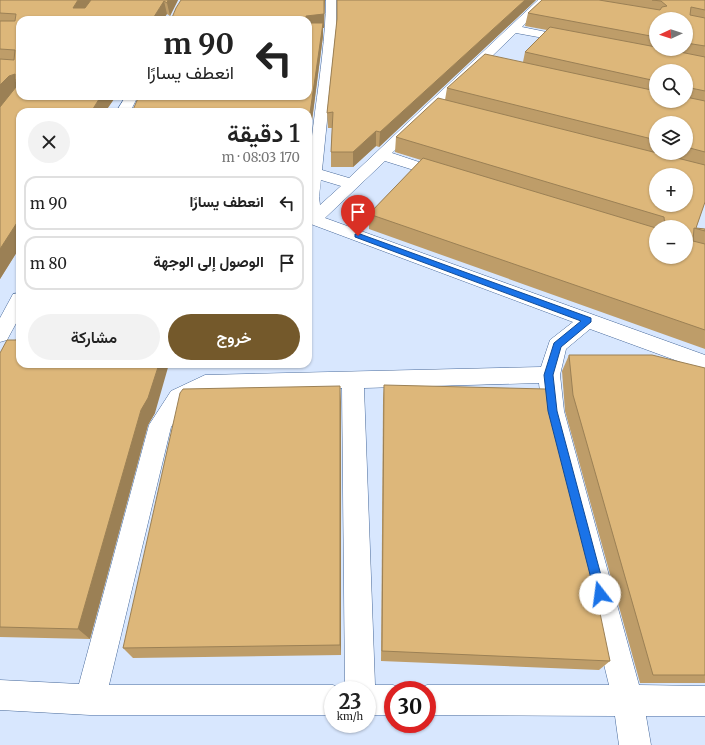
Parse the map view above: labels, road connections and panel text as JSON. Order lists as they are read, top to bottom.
{
  "north": "left",
  "page": {
    "map_buttons": ["+", "−"],
    "turn": ["90 m", "انعطف يسارًا"],
    "heading": ["1 دقيقة", "170 m · 08:03"],
    "list": [
      {
        "name": "انعطف يسارًا",
        "value": "90 m"
      },
      {
        "name": "الوصول إلى الوجهة",
        "value": "80 m"
      }
    ],
    "buttons": ["خروج", "مشاركة"],
    "speed": "23 km/h",
    "limit": "30"
  }
}
